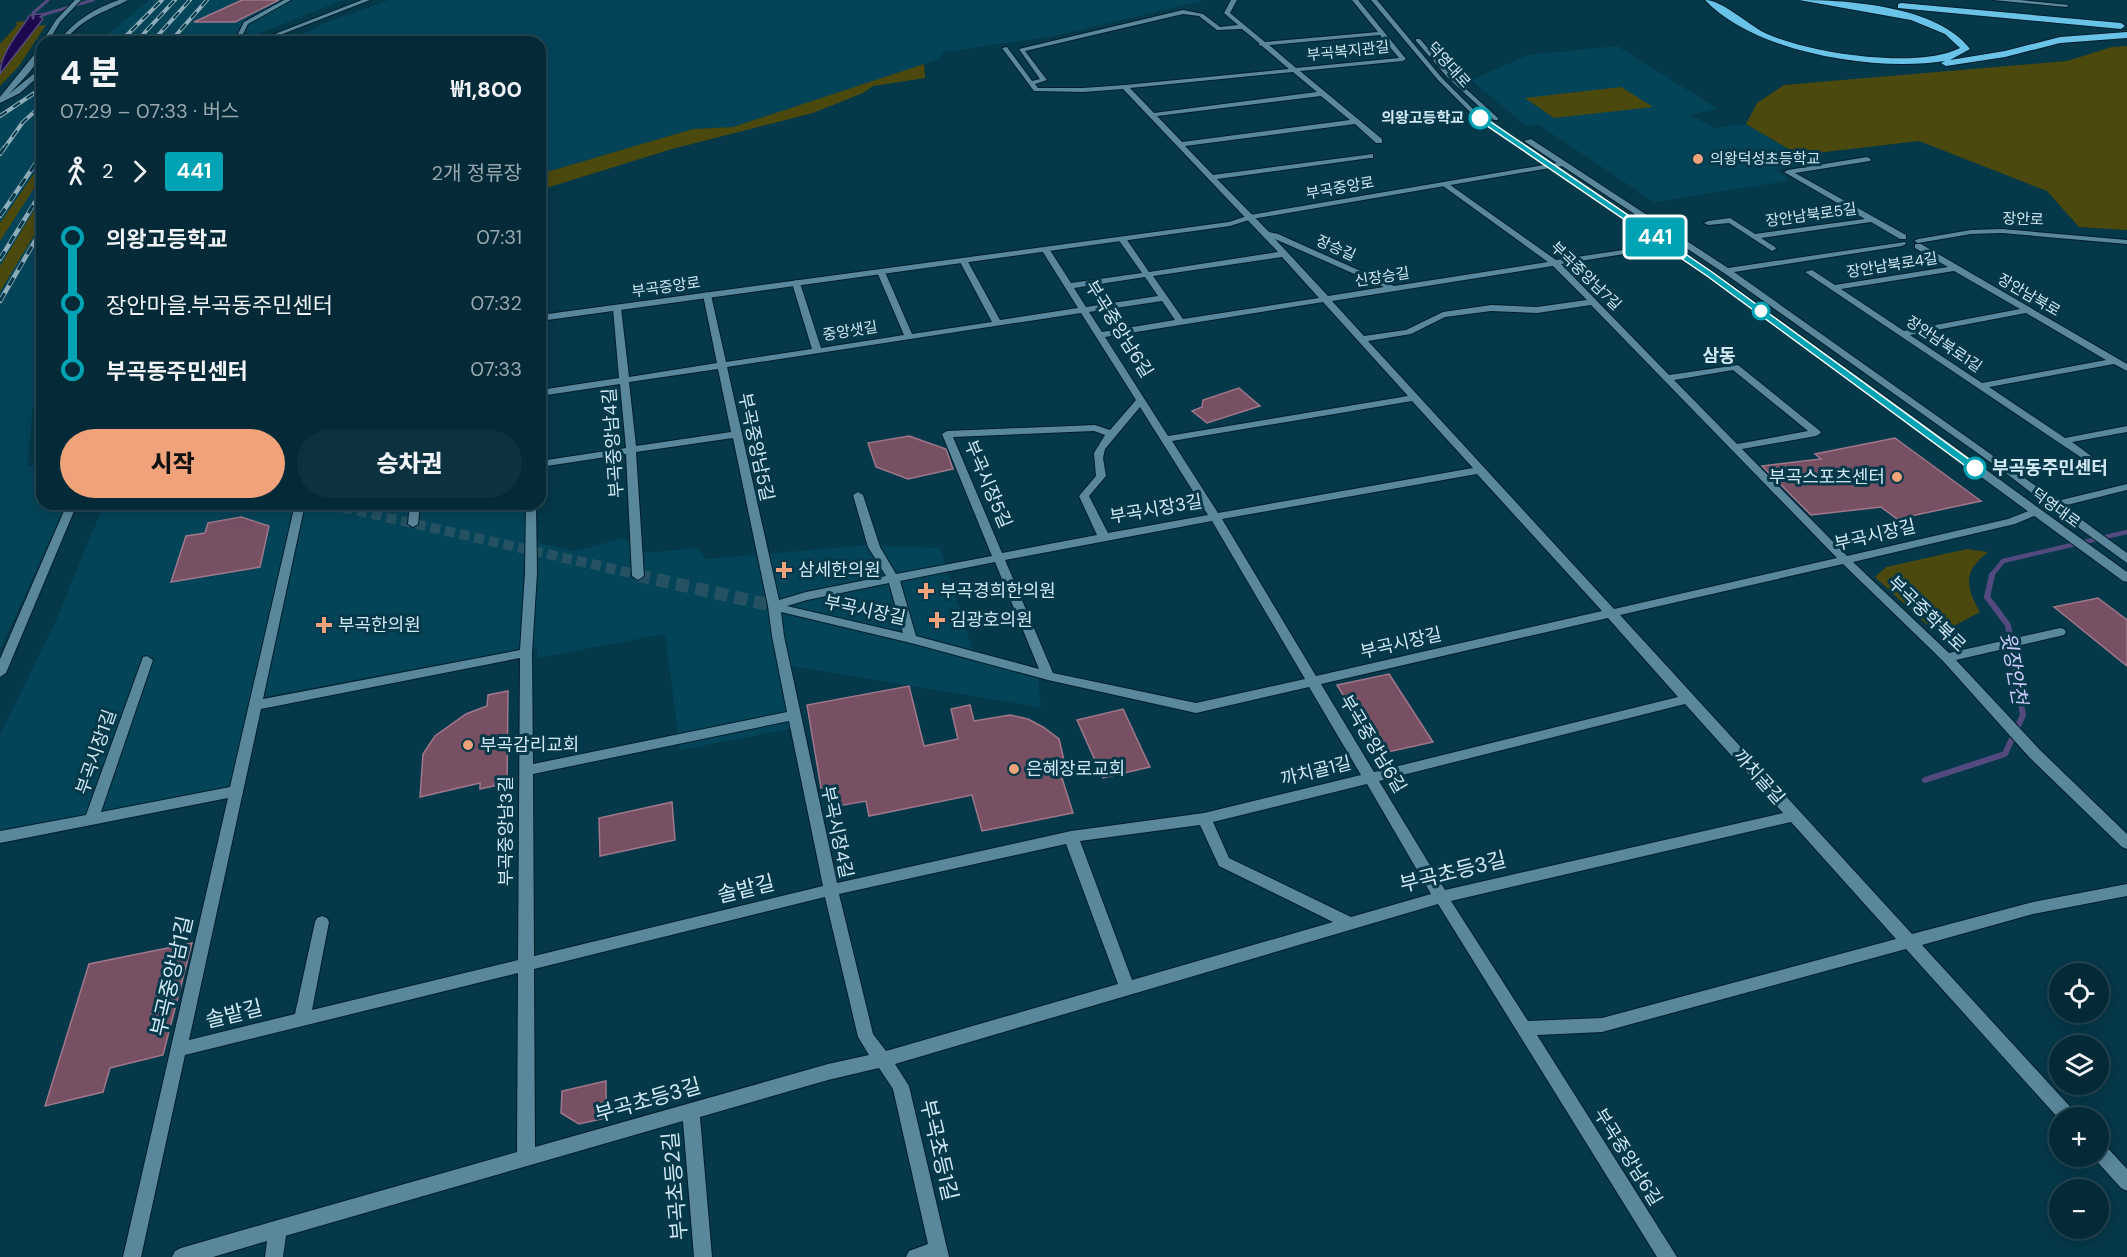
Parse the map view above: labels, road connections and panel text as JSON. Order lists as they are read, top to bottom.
{
  "streets": {
    "street": [
      "부곡복지관길",
      "덕영대로",
      "부곡중앙로",
      "장안남북로5길",
      "장안로",
      "장승길",
      "장안남북로4길",
      "부곡중앙남7길",
      "신장승길",
      "장안남북로",
      "부곡중앙남6길",
      "중앙샛길",
      "장안남북로1길",
      "부곡중앙남4길",
      "부곡중앙남5길",
      "부곡시장5길",
      "부곡시장3길",
      "부곡시장길",
      "부곡중학북로",
      "부곡시장1길",
      "까치골1길",
      "까치골길",
      "부곡중앙남3길",
      "부곡시장4길",
      "부곡초등3길",
      "솔밭길",
      "부곡중앙남1길",
      "부곡초등1길",
      "부곡초등2길"
    ]
  },
  "crossings": [
    ["덕영대로", "부곡중앙로"],
    ["덕영대로", "신장승길"],
    ["덕영대로", "부곡시장길"],
    ["부곡중앙로", "장승길"],
    ["부곡중앙로", "부곡중앙남7길"],
    ["부곡중앙로", "부곡중앙남6길"],
    ["부곡중앙로", "부곡중앙남4길"],
    ["부곡중앙로", "부곡중앙남5길"],
    ["장안로", "장안남북로"],
    ["장승길", "신장승길"],
    ["장승길", "부곡시장3길"],
    ["장승길", "까치골길"],
    ["장안남북로4길", "장안남북로"],
    ["장안남북로4길", "장안남북로1길"],
    ["부곡중앙남7길", "신장승길"],
    ["부곡중앙남7길", "부곡시장길"],
    ["부곡중앙남7길", "부곡중학북로"],
    ["신장승길", "부곡중앙남6길"],
    ["부곡중앙남6길", "중앙샛길"],
    ["부곡중앙남6길", "부곡시장3길"],
    ["부곡중앙남6길", "부곡시장길"],
    ["부곡중앙남6길", "까치골1길"],
    ["부곡중앙남6길", "부곡초등3길"],
    ["중앙샛길", "부곡중앙남4길"],
    ["중앙샛길", "부곡중앙남5길"],
    ["부곡중앙남5길", "부곡시장3길"],
    ["부곡중앙남5길", "부곡시장길"],
    ["부곡중앙남5길", "부곡시장4길"],
    ["부곡시장5길", "부곡시장3길"],
    ["부곡시장5길", "부곡시장길"],
    ["부곡시장3길", "부곡시장길"],
    ["부곡시장3길", "까치골길"],
    ["부곡시장3길", "부곡시장4길"],
    ["부곡시장길", "부곡중학북로"],
    ["부곡시장길", "까치골길"],
    ["부곡시장길", "부곡시장4길"],
    ["부곡시장1길", "부곡중앙남1길"],
    ["까치골1길", "까치골길"],
    ["까치골1길", "솔밭길"],
    ["까치골길", "부곡초등3길"],
    ["부곡중앙남3길", "부곡초등3길"],
    ["부곡중앙남3길", "솔밭길"],
    ["부곡시장4길", "부곡초등3길"],
    ["부곡시장4길", "솔밭길"],
    ["부곡시장4길", "부곡초등1길"],
    ["부곡초등3길", "부곡초등1길"],
    ["부곡초등3길", "부곡초등2길"],
    ["솔밭길", "부곡중앙남1길"]
  ],
  "districts": ["삼동"],
  "water": ["윗장안천"],
  "places": {
    "other": [
      "의왕고등학교",
      "의왕덕성초등학교",
      "부곡동주민센터",
      "부곡스포츠센터",
      "부곡감리교회",
      "은혜장로교회"
    ],
    "health": [
      "삼세한의원",
      "부곡경희한의원",
      "김광호의원",
      "부곡한의원"
    ]
  },
  "lines": ["bus line 441"],
  "page": {
    "on_map": "441",
    "heading": ["4 분", "07:29 – 07:33 · 버스", "₩1,800"],
    "legs": ["2", "441", "2개 정류장"],
    "list": [
      {
        "name": "의왕고등학교",
        "value": "07:31"
      },
      {
        "name": "장안마을.부곡동주민센터",
        "value": "07:32"
      },
      {
        "name": "부곡동주민센터",
        "value": "07:33"
      }
    ],
    "buttons": ["시작", "승차권"],
    "map_buttons": ["+", "−"]
  }
}
